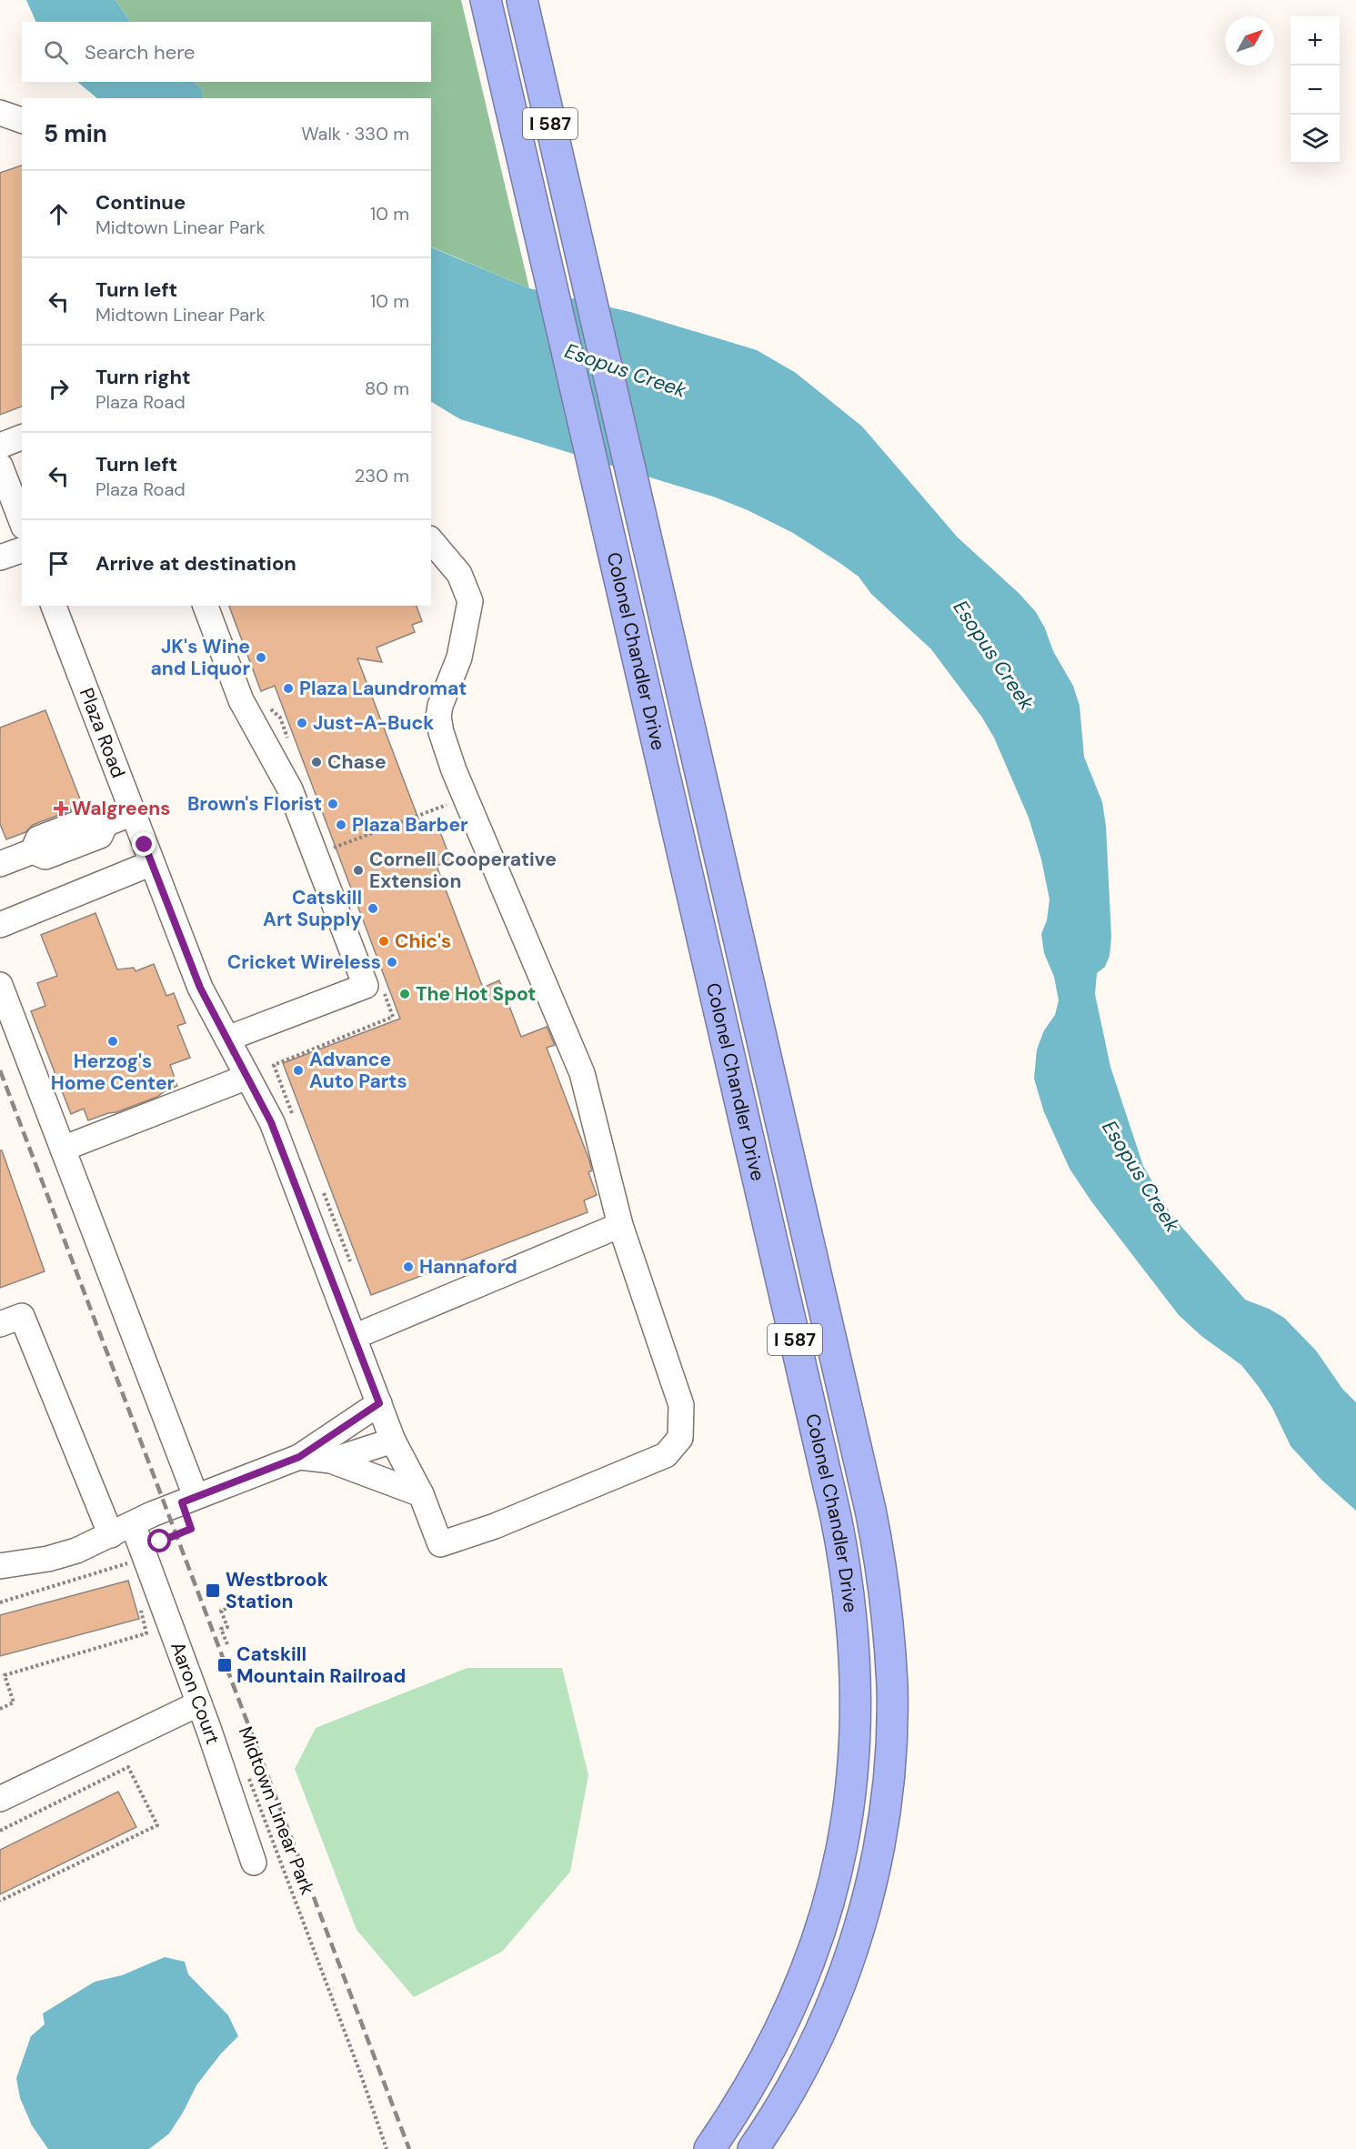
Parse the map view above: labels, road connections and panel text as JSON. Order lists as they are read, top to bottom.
{
  "streets": {
    "highway": ["I 587", "Colonel Chandler Drive"],
    "street": ["Plaza Road", "Aaron Court"],
    "path": ["Midtown Linear Park"]
  },
  "water": ["Esopus Creek"],
  "places": {
    "other": [
      "JK's Wine and Liquor",
      "Plaza Laundromat",
      "Just-A-Buck",
      "Chase",
      "Brown's Florist",
      "Plaza Barber",
      "Cornell Cooperative Extension",
      "Catskill Art Supply",
      "Chic's",
      "Cricket Wireless",
      "The Hot Spot",
      "Herzog's Home Center",
      "Advance Auto Parts",
      "Hannaford"
    ],
    "health": ["Walgreens"],
    "transit": ["Westbrook Station", "Catskill Mountain Railroad"]
  },
  "north": "top right",
  "page": {
    "map_buttons": ["+", "−"],
    "search": "Search here",
    "heading": ["5 min", "Walk · 330 m"],
    "list": [
      ["Continue", "Midtown Linear Park", "10 m"],
      ["Turn left", "Midtown Linear Park", "10 m"],
      ["Turn right", "Plaza Road", "80 m"],
      ["Turn left", "Plaza Road", "230 m"],
      "Arrive at destination"
    ]
  }
}
